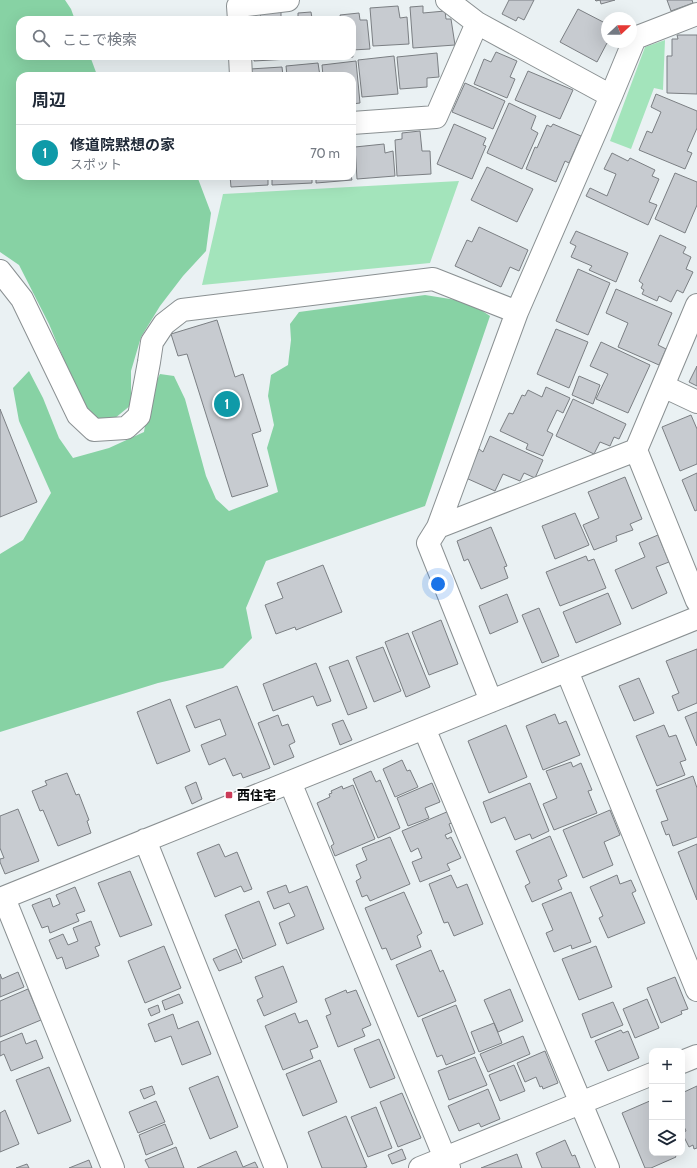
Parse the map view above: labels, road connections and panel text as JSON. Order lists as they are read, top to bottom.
{
  "places": {
    "transit": ["西住宅"]
  },
  "north": "right",
  "page": {
    "search": "ここで検索",
    "heading": "周辺",
    "list": [
      {
        "mark": "1",
        "name": "修道院黙想の家",
        "note": "スポット",
        "value": "70 m"
      }
    ],
    "pins": "1",
    "map_buttons": ["+", "−"]
  }
}
